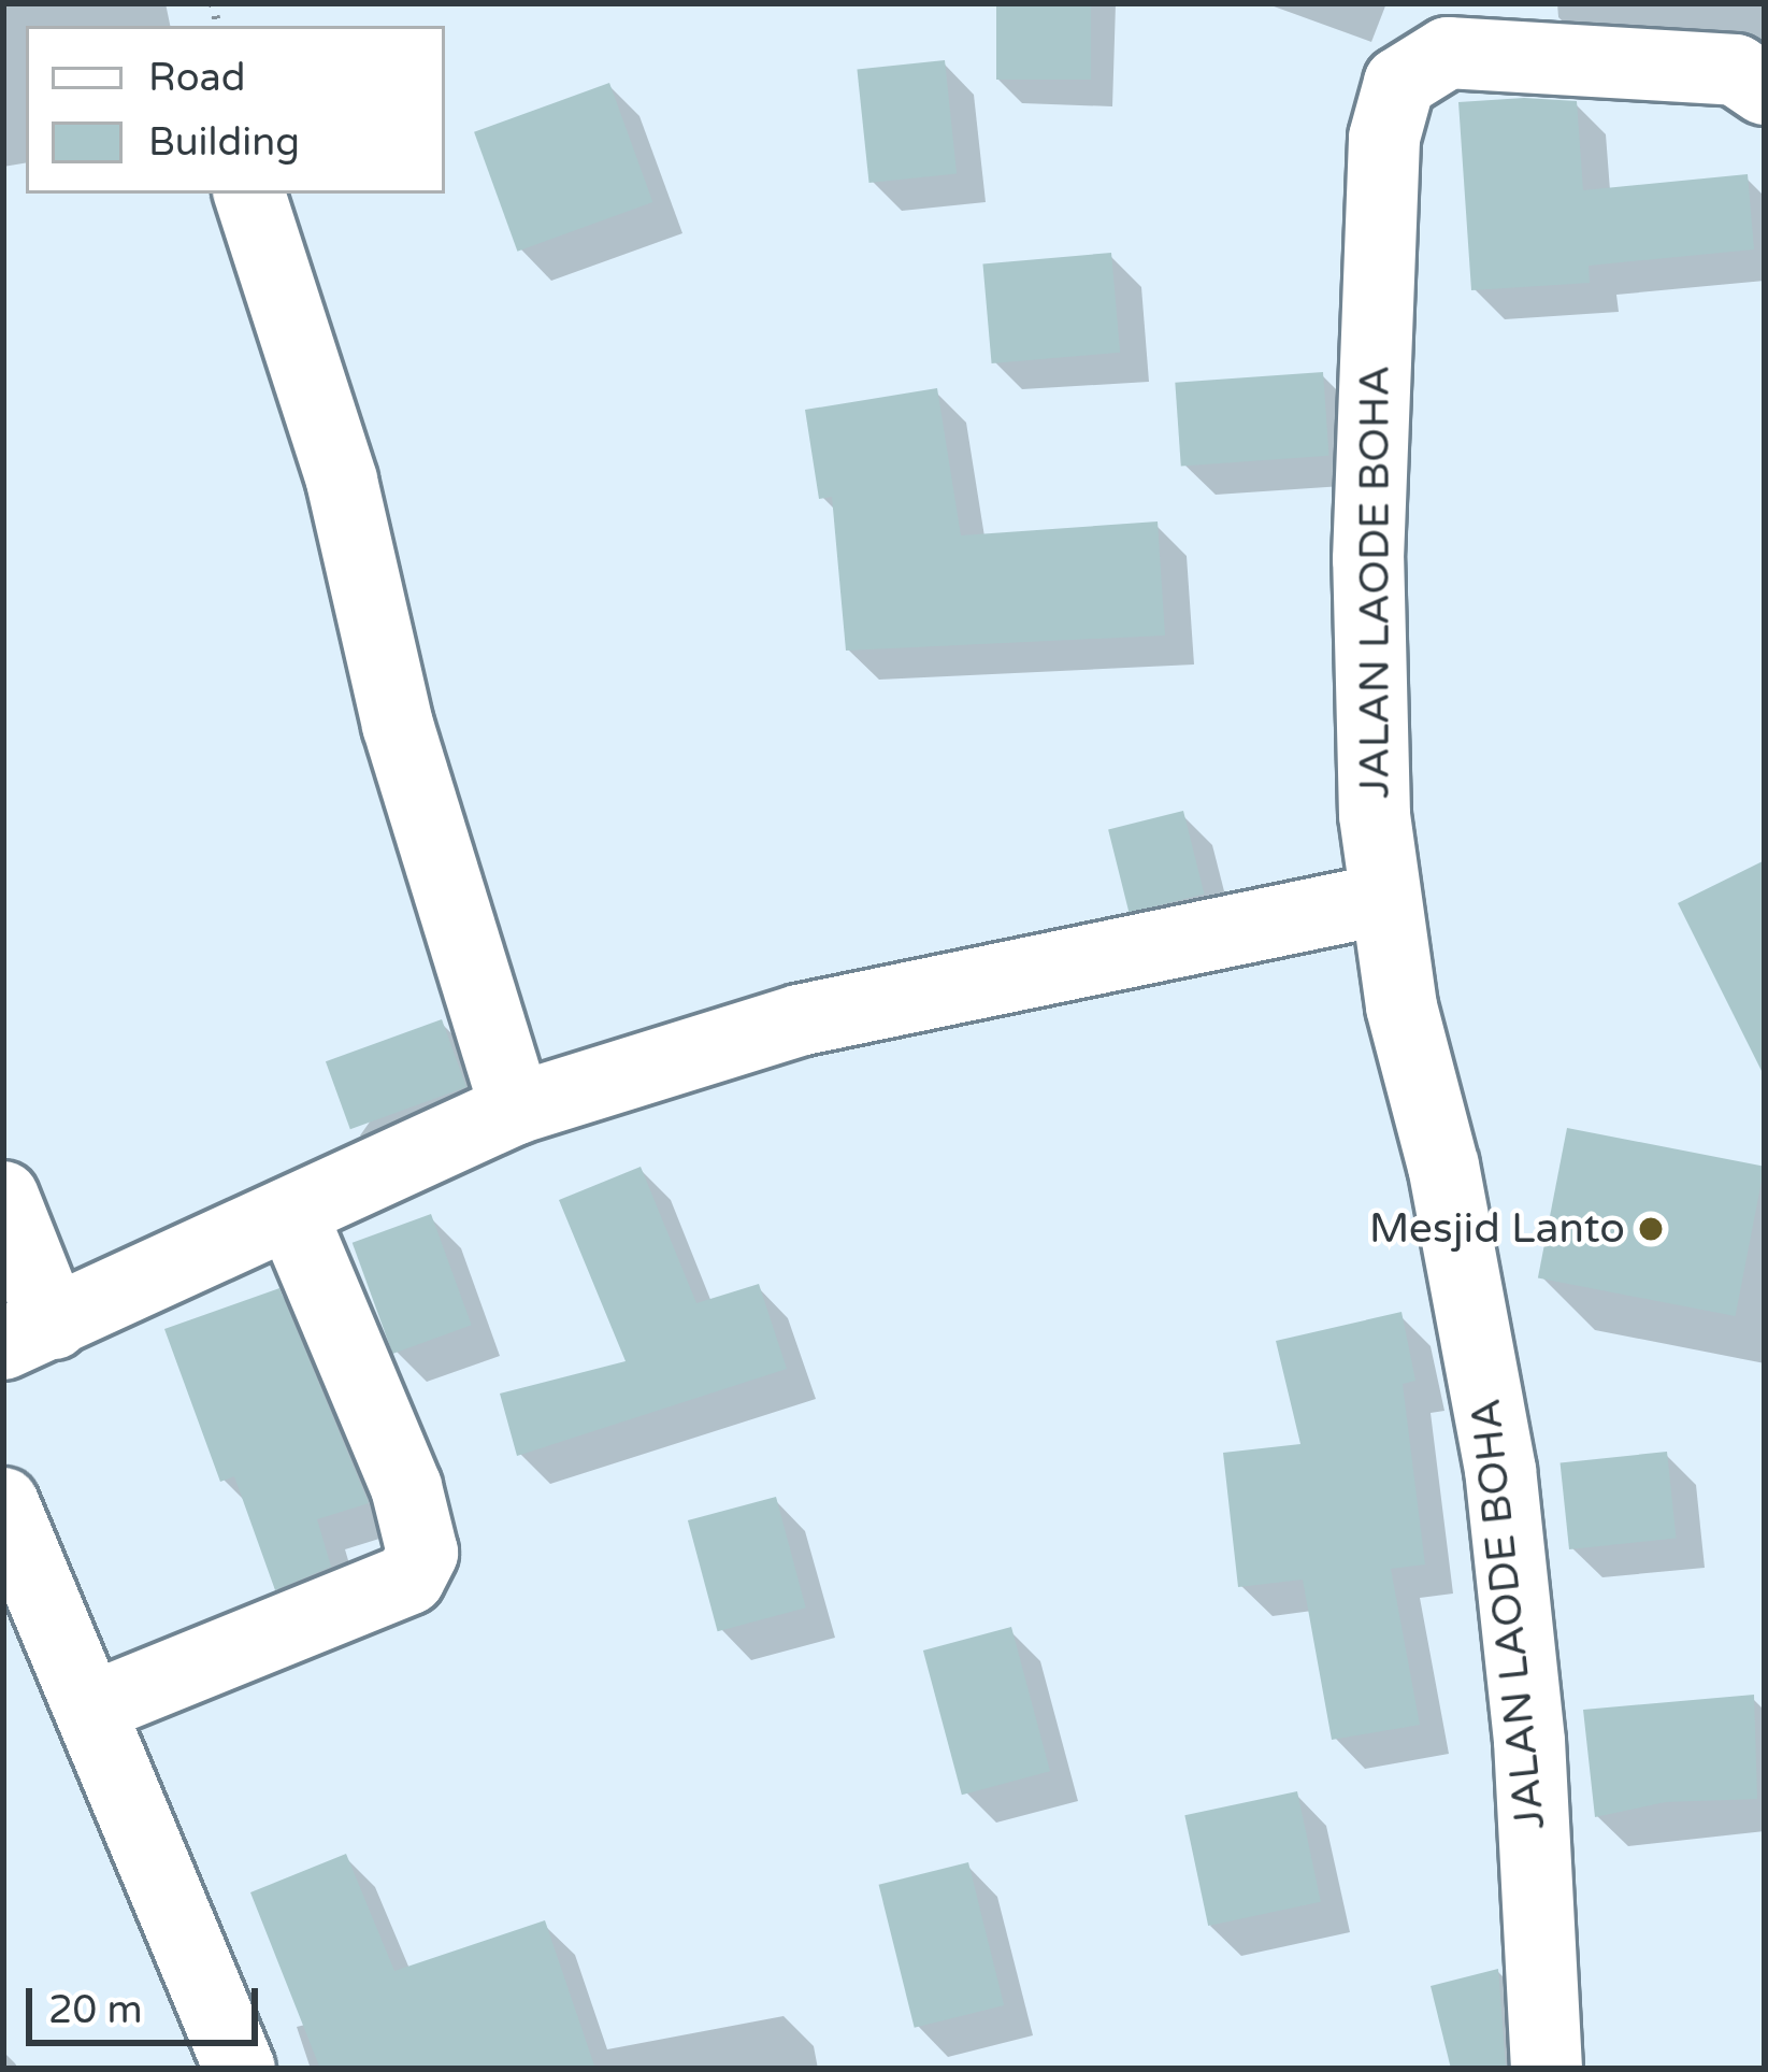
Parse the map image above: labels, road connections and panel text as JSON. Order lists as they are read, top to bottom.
{
  "streets": {
    "street": ["JALAN LAODE BOHA"]
  },
  "places": ["Mesjid Lanto"],
  "legend": ["Road", "Building"],
  "scale_bar": "20 m"
}
